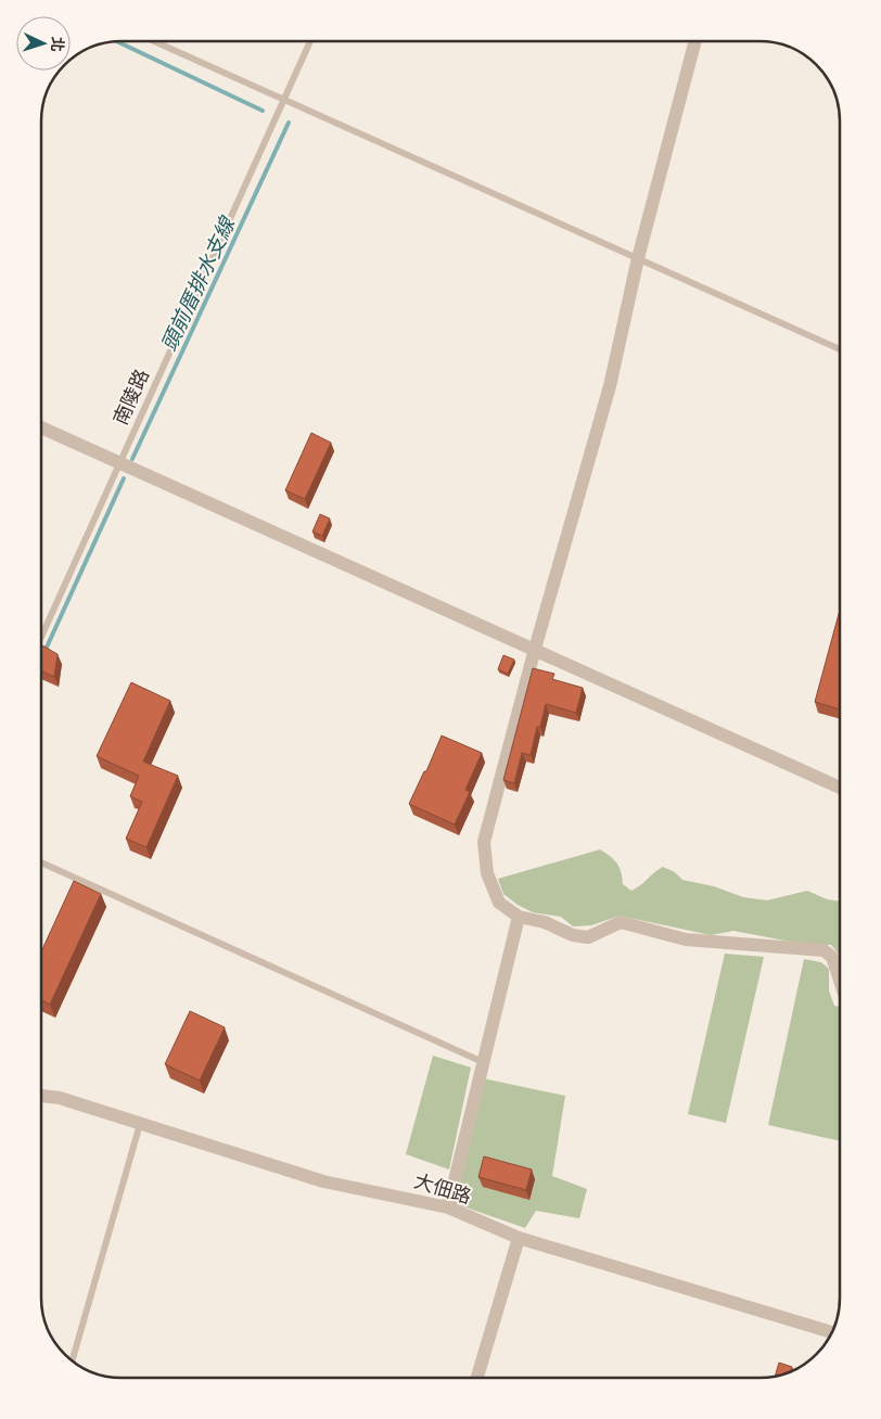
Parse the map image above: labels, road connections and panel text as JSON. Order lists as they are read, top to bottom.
{
  "streets": {
    "street": ["大佃路"],
    "lane": ["南陵路"]
  },
  "water": ["頭前厝排水支線"],
  "north": "right"
}
